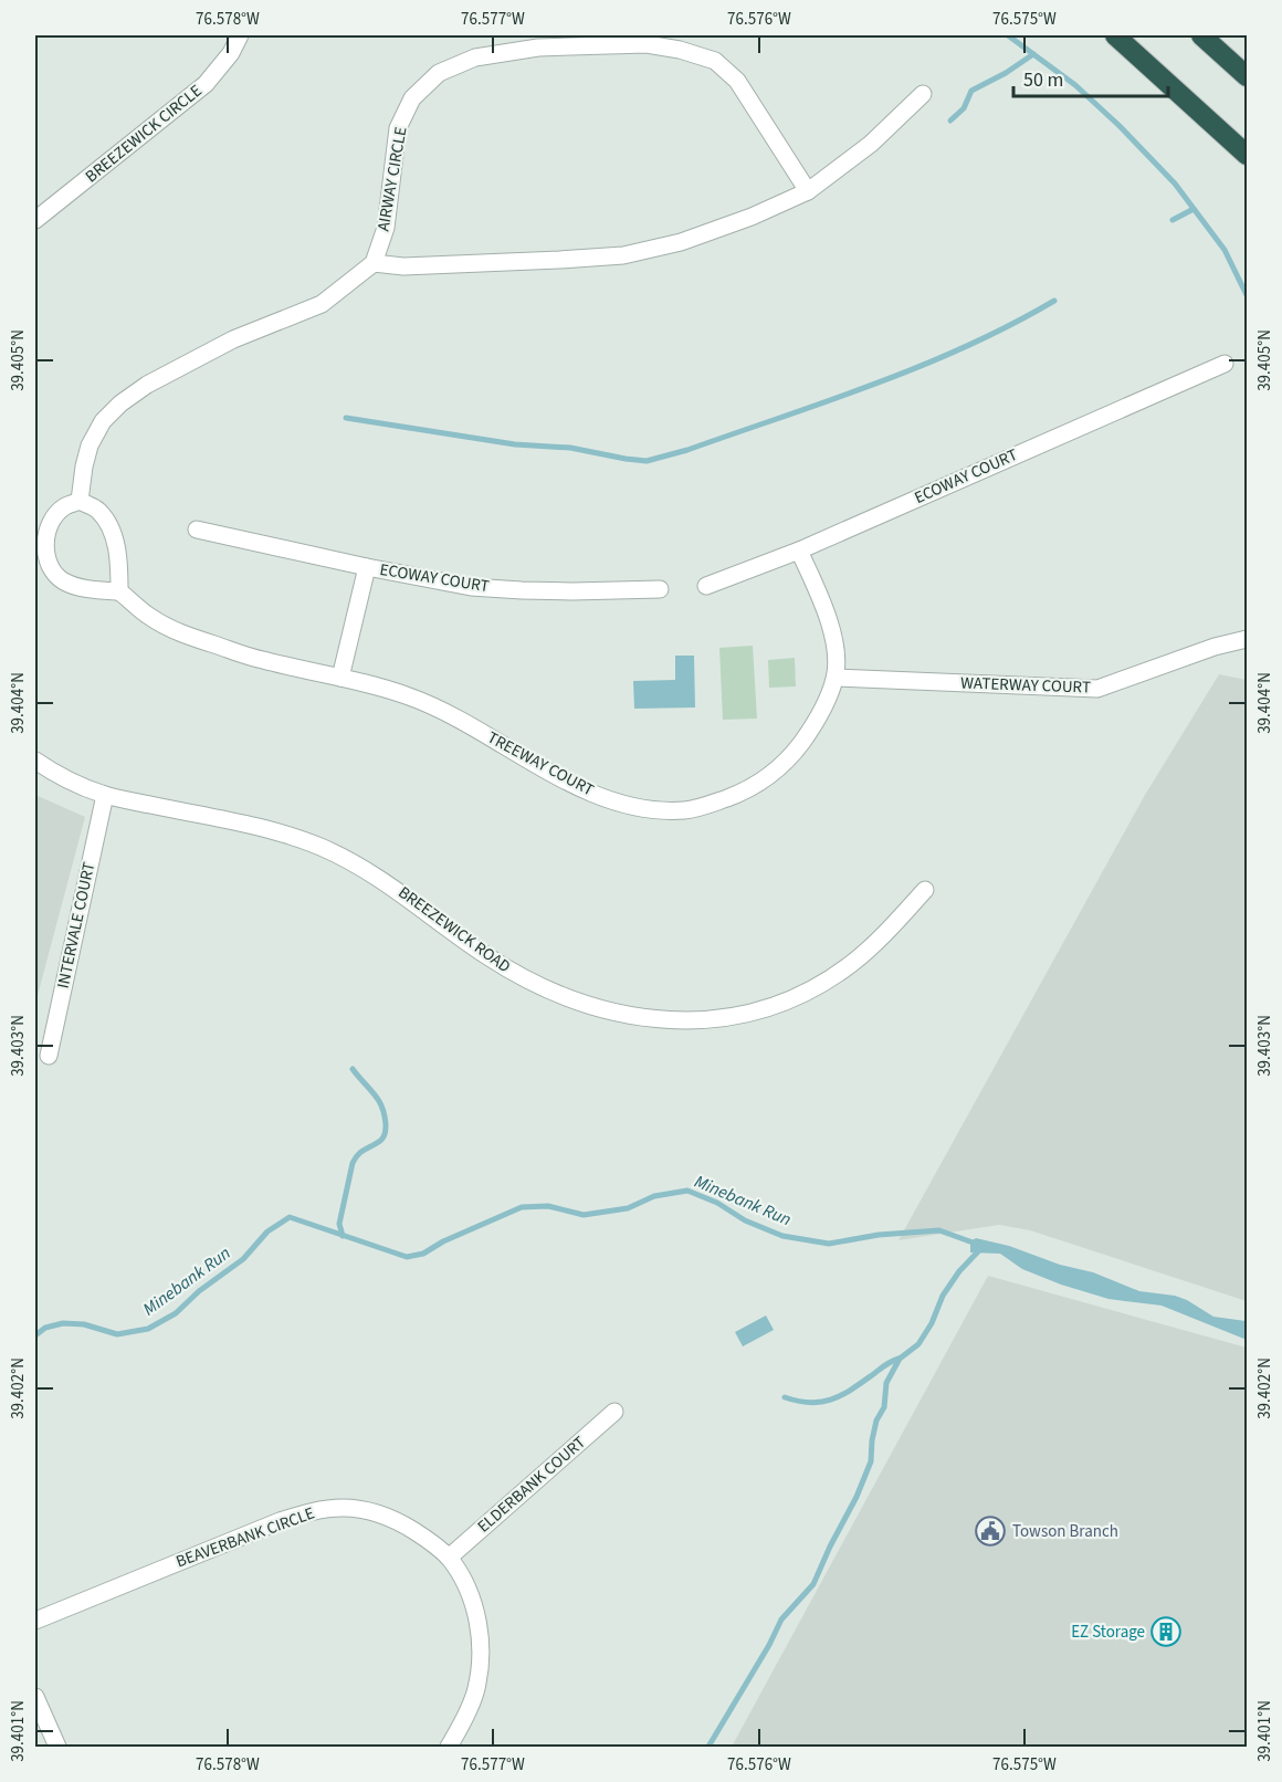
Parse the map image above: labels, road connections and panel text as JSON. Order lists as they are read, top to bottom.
{
  "streets": {
    "street": [
      "BREEZEWICK CIRCLE",
      "AIRWAY CIRCLE",
      "ECOWAY COURT",
      "WATERWAY COURT",
      "TREEWAY COURT",
      "INTERVALE COURT",
      "BREEZEWICK ROAD",
      "ELDERBANK COURT",
      "BEAVERBANK CIRCLE"
    ]
  },
  "crossings": [
    ["ECOWAY COURT", "TREEWAY COURT"],
    ["WATERWAY COURT", "TREEWAY COURT"],
    ["INTERVALE COURT", "BREEZEWICK ROAD"],
    ["ELDERBANK COURT", "BEAVERBANK CIRCLE"]
  ],
  "water": ["Minebank Run"],
  "places": {
    "public building": ["Towson Branch"],
    "building": ["EZ Storage"]
  },
  "scale_bar": "50 m",
  "coordinates": [
    "76.578°W",
    "76.577°W",
    "76.576°W",
    "76.575°W",
    "39.405°N",
    "39.404°N",
    "39.403°N",
    "39.402°N",
    "39.401°N"
  ]
}
